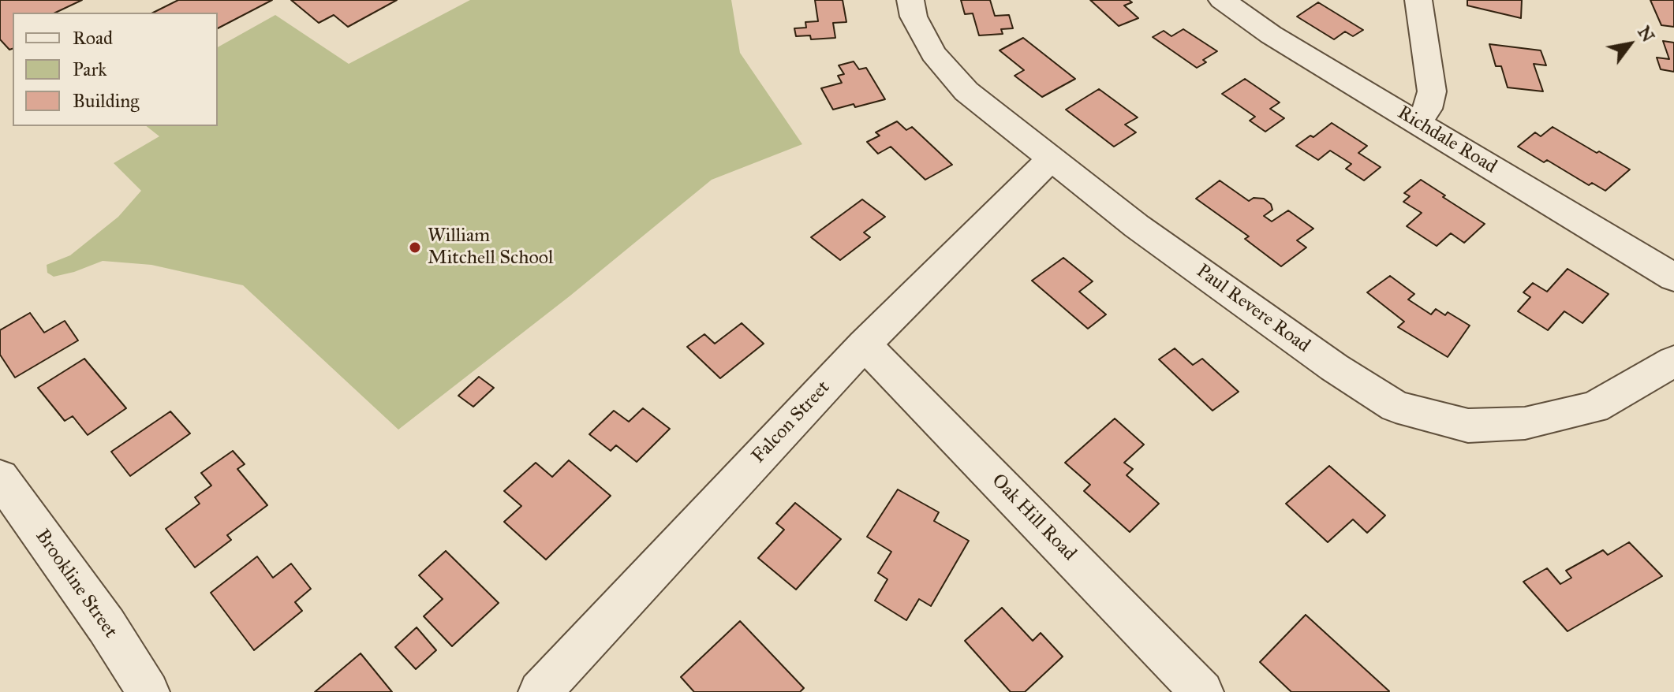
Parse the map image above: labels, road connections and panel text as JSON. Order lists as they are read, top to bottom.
{
  "streets": {
    "street": [
      "Richdale Road",
      "Paul Revere Road",
      "Falcon Street",
      "Oak Hill Road",
      "Brookline Street"
    ]
  },
  "crossings": [
    ["Paul Revere Road", "Falcon Street"],
    ["Falcon Street", "Oak Hill Road"]
  ],
  "places": ["William Mitchell School"],
  "legend": ["Road", "Park", "Building"],
  "north": "top right"
}
